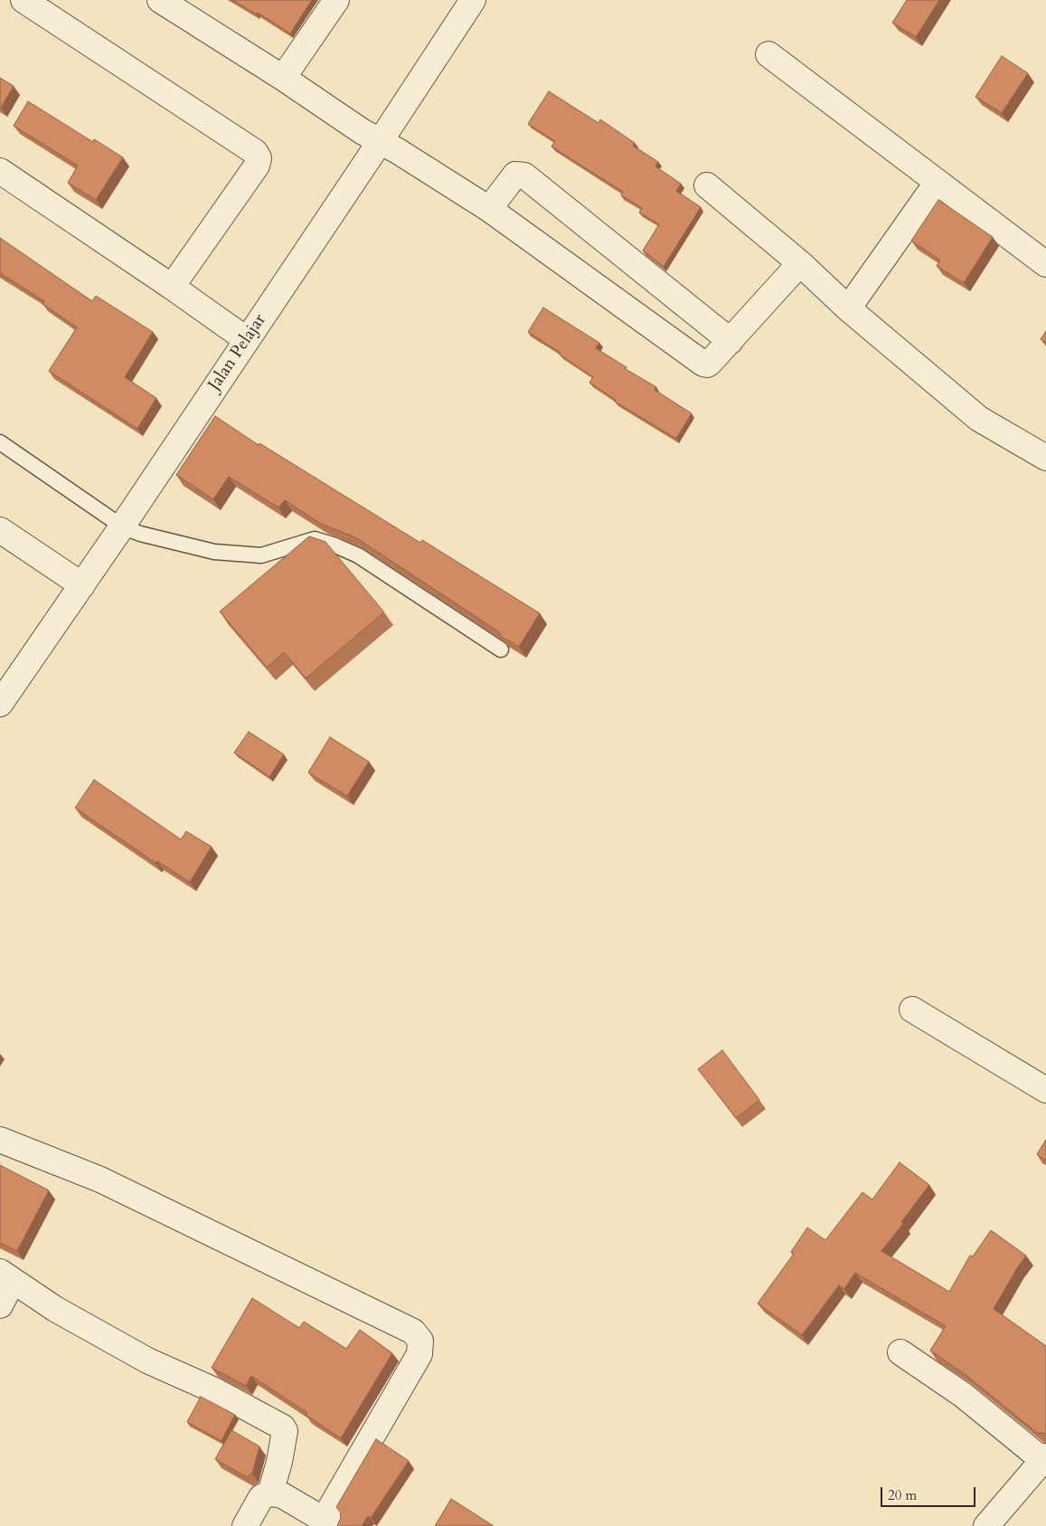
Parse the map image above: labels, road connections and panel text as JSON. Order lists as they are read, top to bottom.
{
  "streets": {
    "street": ["Jalan Pelajar"]
  },
  "scale_bar": "20 m"
}
